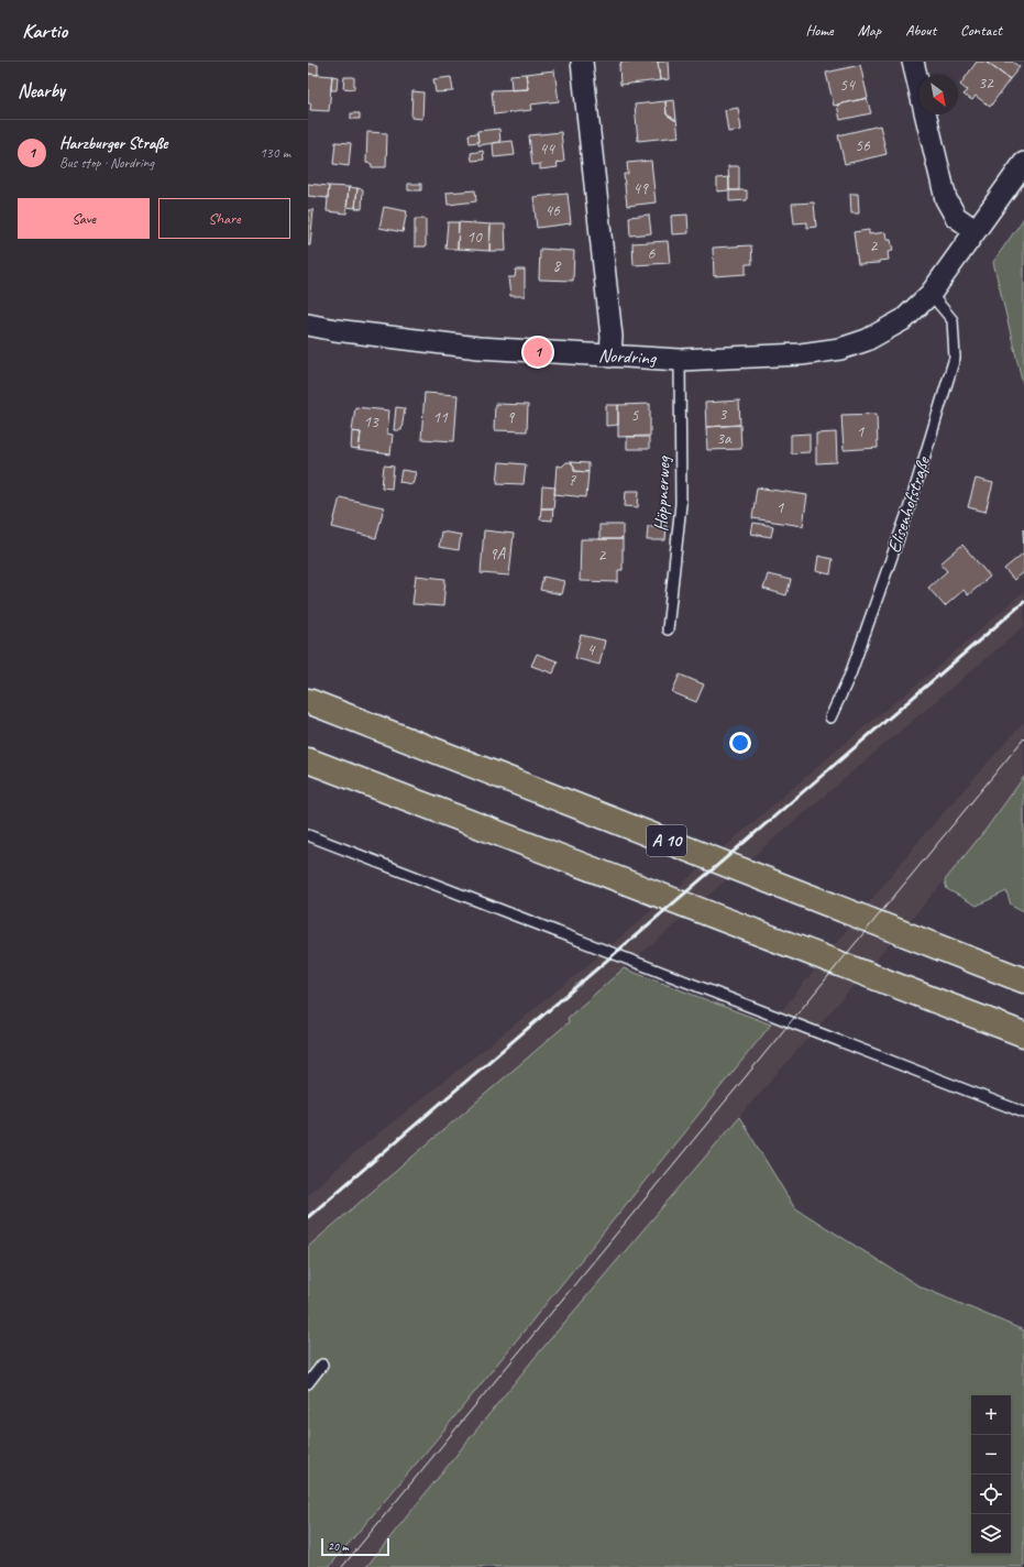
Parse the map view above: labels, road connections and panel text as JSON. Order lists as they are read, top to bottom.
{
  "streets": {
    "highway": ["A 10"],
    "street": ["Nordring"],
    "lane": ["Höppnerweg", "Elisenhofstraße"]
  },
  "crossings": [
    ["Nordring", "Höppnerweg"],
    ["Nordring", "Elisenhofstraße"]
  ],
  "house_numbers": [
    "32",
    "54",
    "56",
    "44",
    "49",
    "46",
    "10",
    "2",
    "6",
    "8",
    "3",
    "5",
    "11",
    "9",
    "13",
    "1",
    "3a",
    "7",
    "1",
    "9A",
    "2",
    "4"
  ],
  "scale_bar": "20 m",
  "north": "bottom right",
  "page": {
    "header": "Kartio",
    "nav": [
      "Home",
      "Map",
      "About",
      "Contact"
    ],
    "heading": "Nearby",
    "list": [
      {
        "mark": "1",
        "name": "Harzburger Straße",
        "note": "Bus stop · Nordring",
        "value": "130 m"
      }
    ],
    "buttons": ["Save", "Share"],
    "pins": "1",
    "map_buttons": ["+", "−"],
    "scale": "20 m"
  }
}
